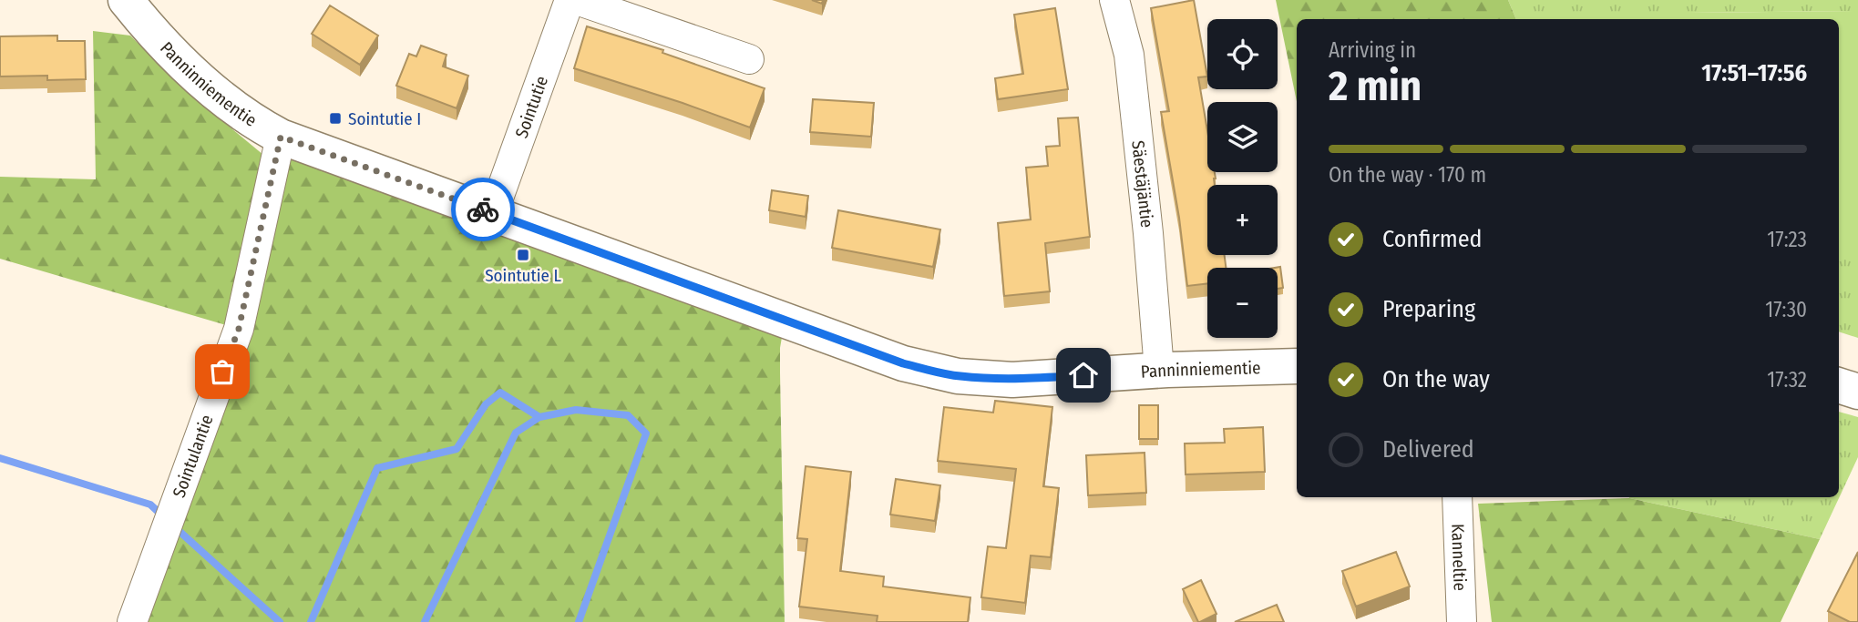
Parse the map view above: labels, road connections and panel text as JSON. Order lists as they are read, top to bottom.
{
  "streets": {
    "street": [
      "Panninniementie",
      "Sointutie",
      "Säestäjäntie",
      "Sointulantie",
      "Kanneltie"
    ]
  },
  "crossings": [
    ["Panninniementie", "Sointutie"],
    ["Panninniementie", "Säestäjäntie"],
    ["Panninniementie", "Sointulantie"]
  ],
  "places": {
    "transit": ["Sointutie I", "Sointutie L"]
  },
  "page": {
    "map_buttons": ["+", "−"],
    "heading": ["2 min", "Arriving in", "17:51–17:56"],
    "bar": "On the way · 170 m",
    "list": [
      ["Confirmed", "17:23"],
      ["Preparing", "17:30"],
      ["On the way", "17:32"],
      "Delivered"
    ]
  }
}
